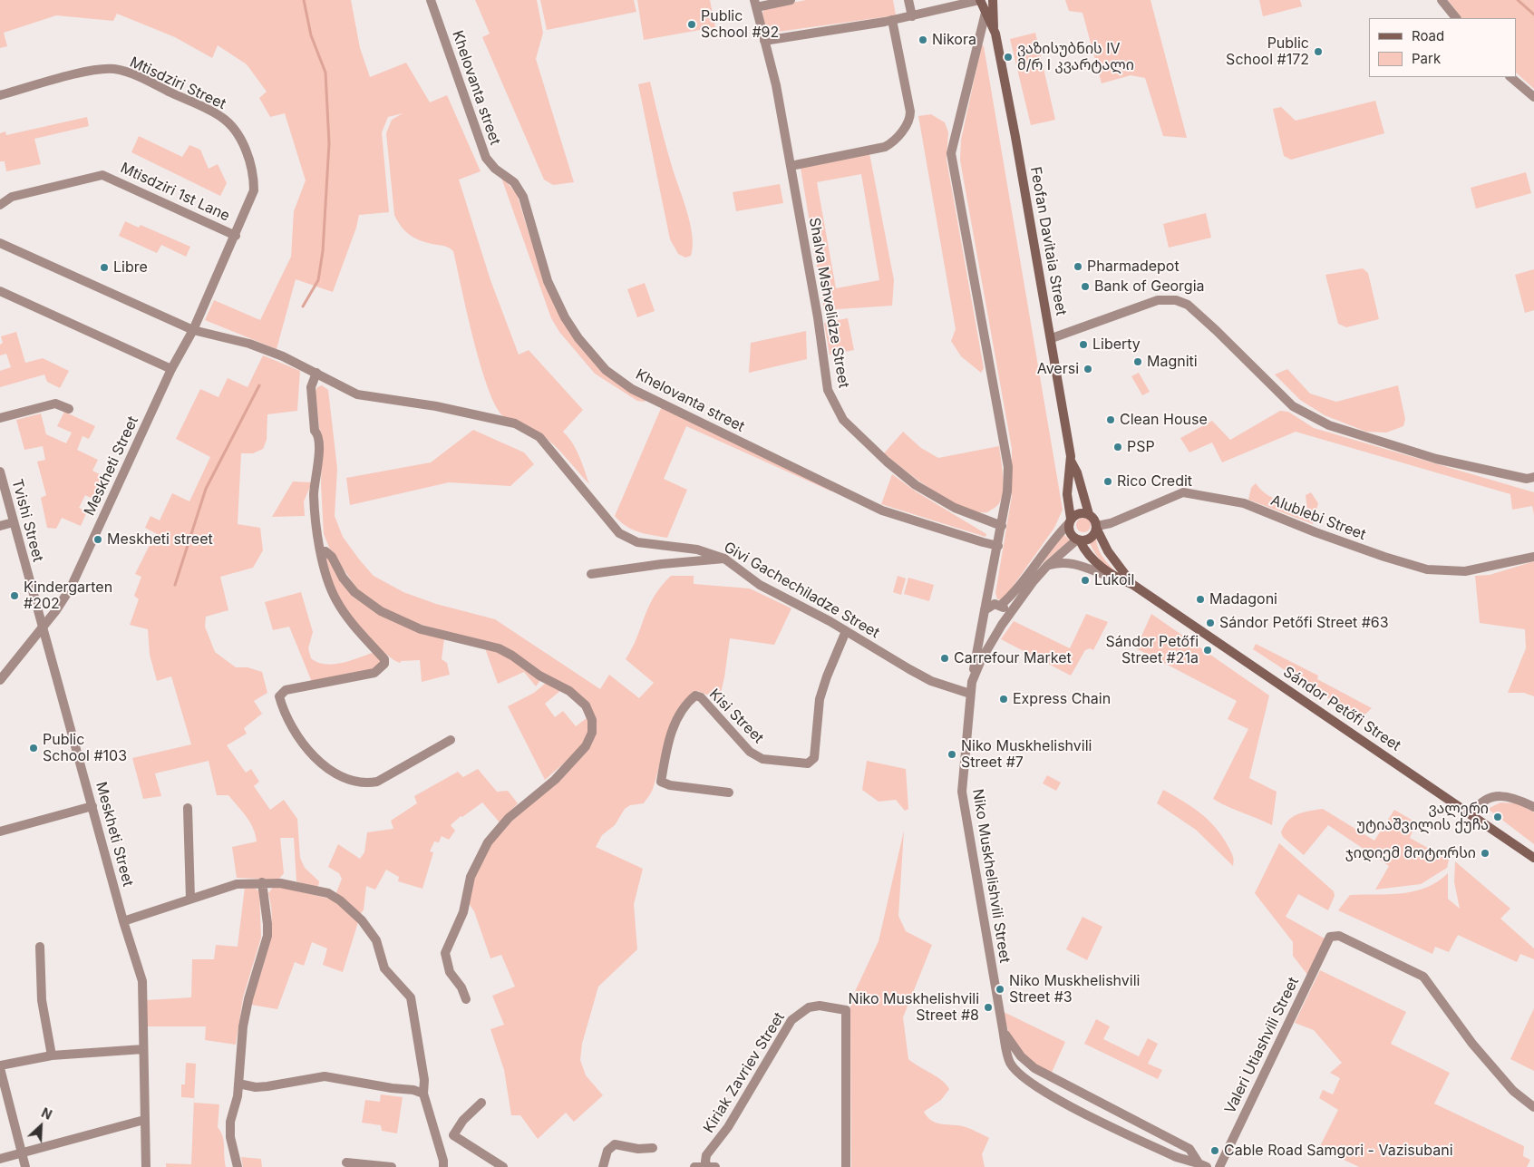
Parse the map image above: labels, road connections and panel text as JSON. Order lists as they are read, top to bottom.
{
  "streets": {
    "main road": ["Feofan Davitaia Street", "Sándor Petőfi Street"],
    "street": [
      "Mtisdziri Street",
      "Khelovanta street",
      "Mtisdziri 1st Lane",
      "Shalva Mshvelidze Street",
      "Meskheti Street",
      "Alublebi Street",
      "Tvishi Street",
      "Givi Gachechiladze Street",
      "Kisi Street",
      "Niko Muskhelishvili Street",
      "Valeri Utiashvili Street",
      "Kiriak Zavriev Street"
    ]
  },
  "crossings": [
    ["Mtisdziri Street", "Mtisdziri 1st Lane"],
    ["Mtisdziri Street", "Meskheti Street"],
    ["Mtisdziri Street", "Givi Gachechiladze Street"],
    ["Feofan Davitaia Street", "Alublebi Street"],
    ["Feofan Davitaia Street", "Sándor Petőfi Street"],
    ["Feofan Davitaia Street", "Niko Muskhelishvili Street"],
    ["Meskheti Street", "Tvishi Street"],
    ["Meskheti Street", "Givi Gachechiladze Street"],
    ["Alublebi Street", "Sándor Petőfi Street"],
    ["Alublebi Street", "Niko Muskhelishvili Street"],
    ["Givi Gachechiladze Street", "Kisi Street"],
    ["Givi Gachechiladze Street", "Niko Muskhelishvili Street"],
    ["Sándor Petőfi Street", "Niko Muskhelishvili Street"]
  ],
  "places": [
    "Public School #92",
    "Nikora",
    "Public School #172",
    "ვაზისუბნის IV მ/რ I კვარტალი",
    "Pharmadepot",
    "Libre",
    "Bank of Georgia",
    "Liberty",
    "Magniti",
    "Aversi",
    "Clean House",
    "PSP",
    "Rico Credit",
    "Meskheti street",
    "Lukoil",
    "Kindergarten #202",
    "Madagoni",
    "Sándor Petőfi Street #63",
    "Sándor Petőfi Street #21a",
    "Carrefour Market",
    "Express Chain",
    "Public School #103",
    "Niko Muskhelishvili Street #7",
    "ვალერი უტიაშვილის ქუჩა",
    "ჯიდიემ მოტორსი",
    "Niko Muskhelishvili Street #3",
    "Niko Muskhelishvili Street #8",
    "Cable Road Samgori - Vazisubani"
  ],
  "legend": ["Road", "Park"],
  "north": "top right"
}
